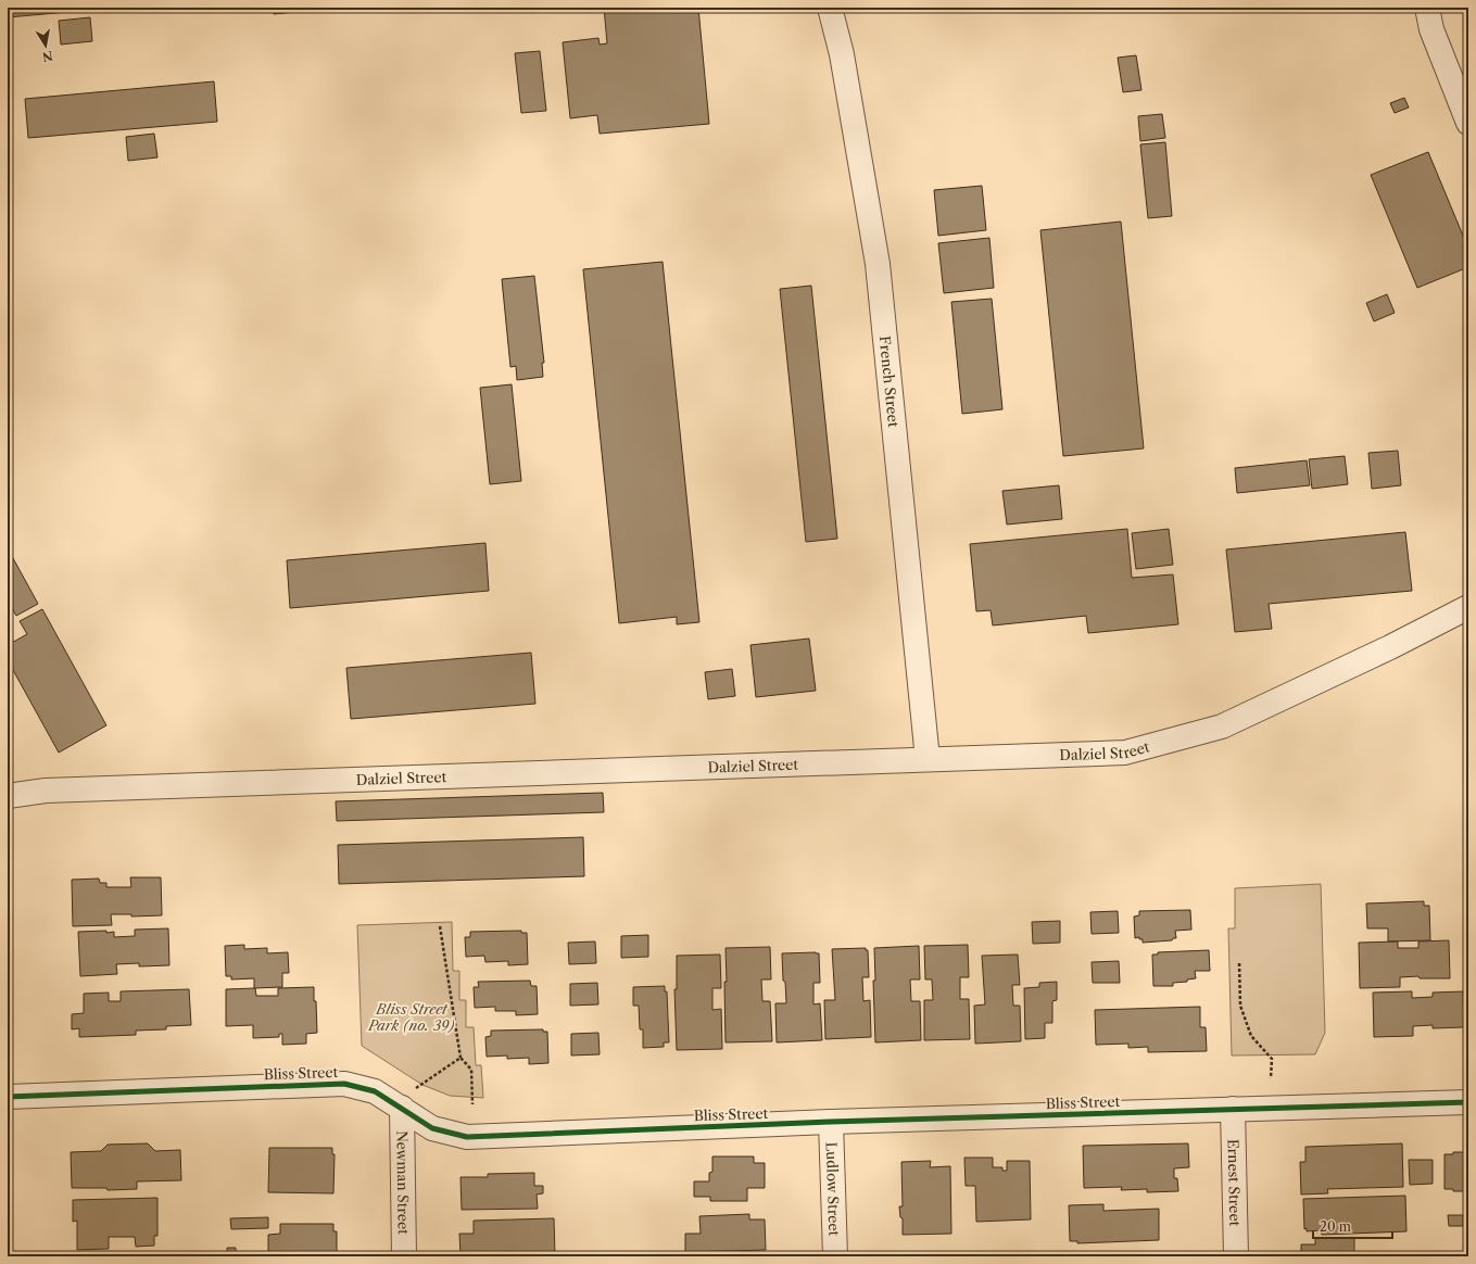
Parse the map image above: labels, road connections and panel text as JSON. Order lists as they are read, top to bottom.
{
  "streets": {
    "street": [
      "French Street",
      "Dalziel Street",
      "Bliss Street",
      "Newman Street",
      "Ernest Street",
      "Ludlow Street"
    ]
  },
  "crossings": [
    ["French Street", "Dalziel Street"],
    ["Bliss Street", "Newman Street"],
    ["Bliss Street", "Ernest Street"],
    ["Bliss Street", "Ludlow Street"]
  ],
  "parks": ["Bliss Street Park (no. 39)"],
  "scale_bar": "20 m",
  "north": "bottom"
}
